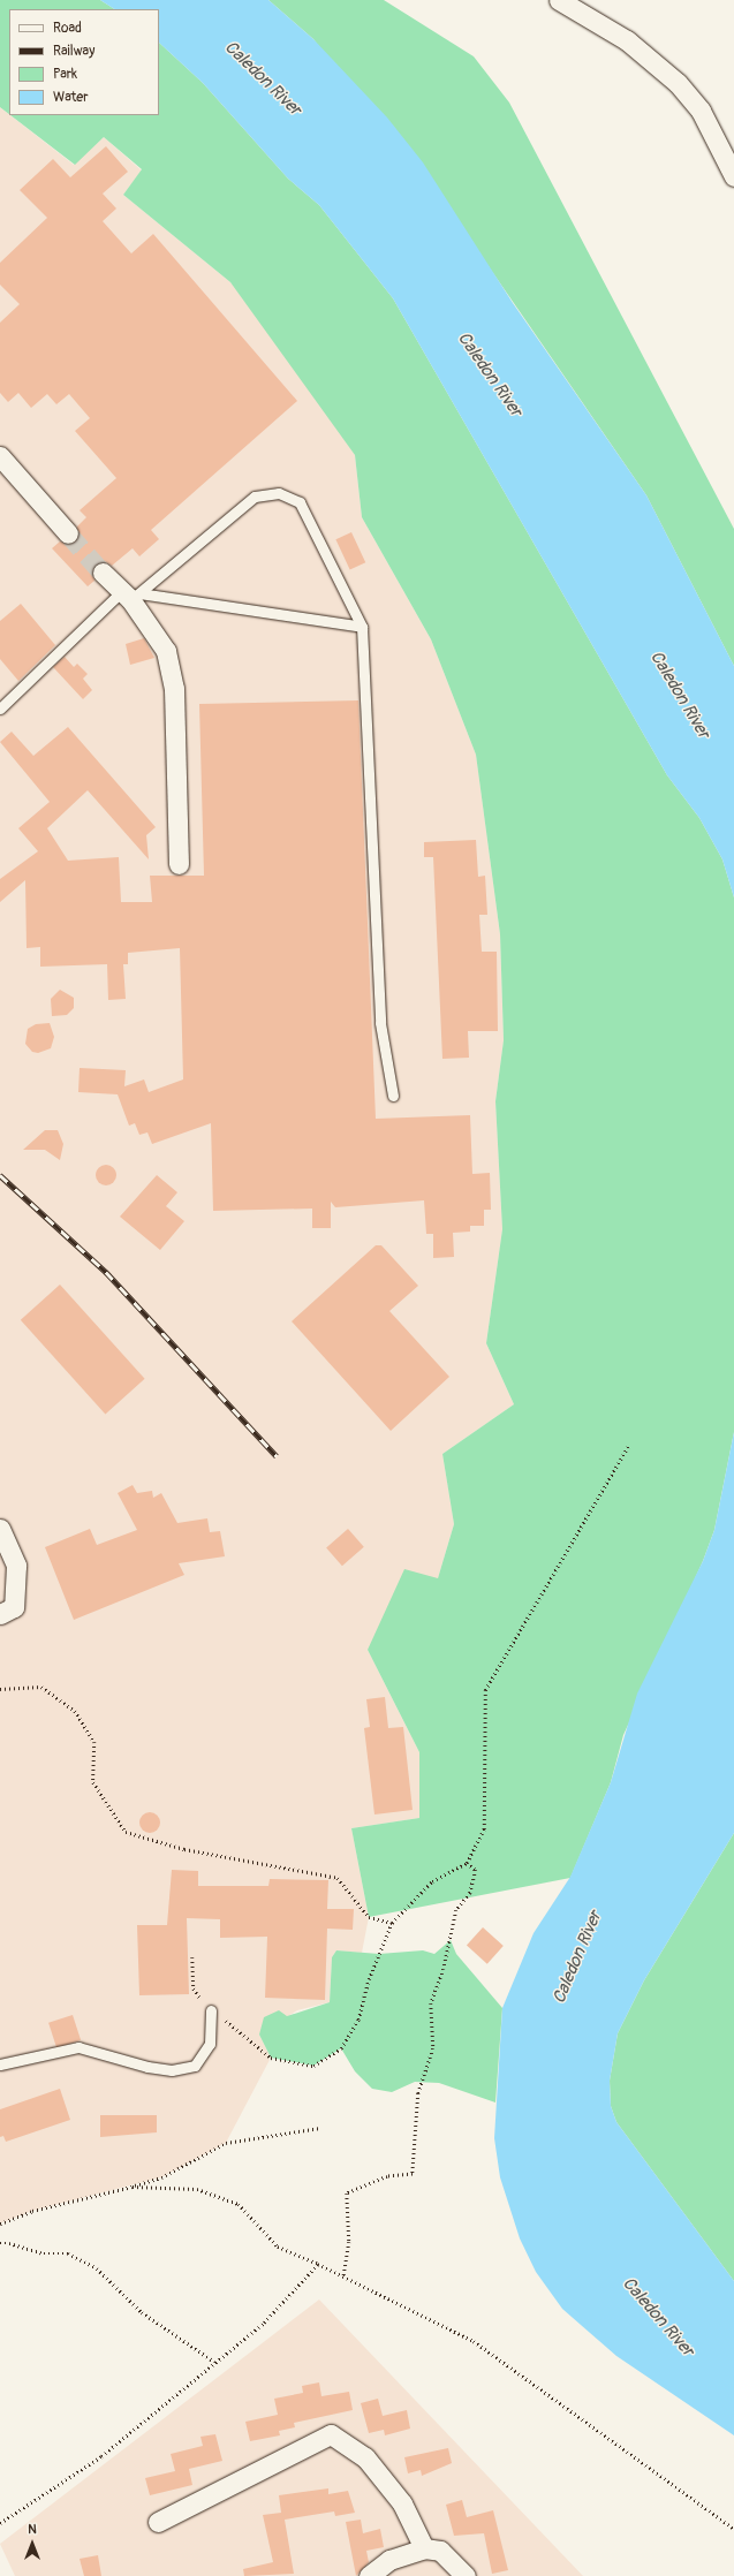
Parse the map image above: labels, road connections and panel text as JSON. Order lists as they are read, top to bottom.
{
  "water": ["Caledon River"],
  "legend": [
    "Road",
    "Railway",
    "Park",
    "Water"
  ],
  "north": "top"
}
